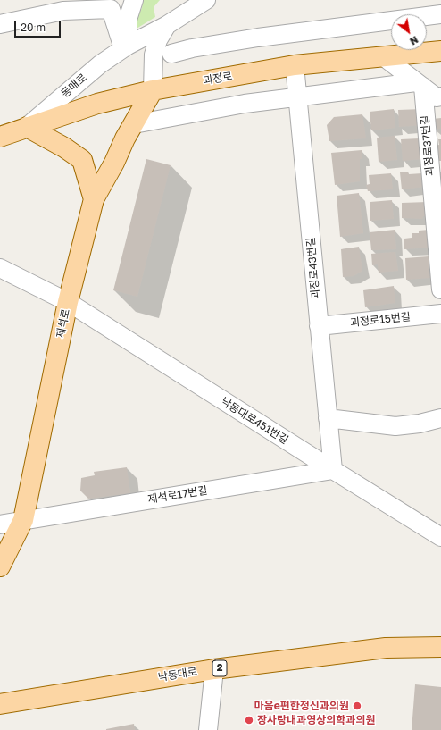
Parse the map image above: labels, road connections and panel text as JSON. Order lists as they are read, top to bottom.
{
  "streets": {
    "main road": [
      "괴정로",
      "제석로",
      "2",
      "낙동대로"
    ],
    "street": [
      "동매로",
      "괴정로37번길",
      "괴정로43번길",
      "괴정로15번길",
      "낙동대로451번길",
      "제석로17번길"
    ]
  },
  "crossings": [
    ["괴정로", "동매로"],
    ["괴정로", "괴정로43번길"],
    ["괴정로", "제석로"],
    ["괴정로43번길", "괴정로15번길"],
    ["괴정로43번길", "낙동대로451번길"],
    ["괴정로43번길", "제석로17번길"],
    ["제석로", "낙동대로451번길"],
    ["제석로", "제석로17번길"],
    ["낙동대로451번길", "제석로17번길"]
  ],
  "places": ["마음e편한정신과의원", "장사랑내과영상의학과의원"],
  "scale_bar": "20 m",
  "north": "bottom right"
}
